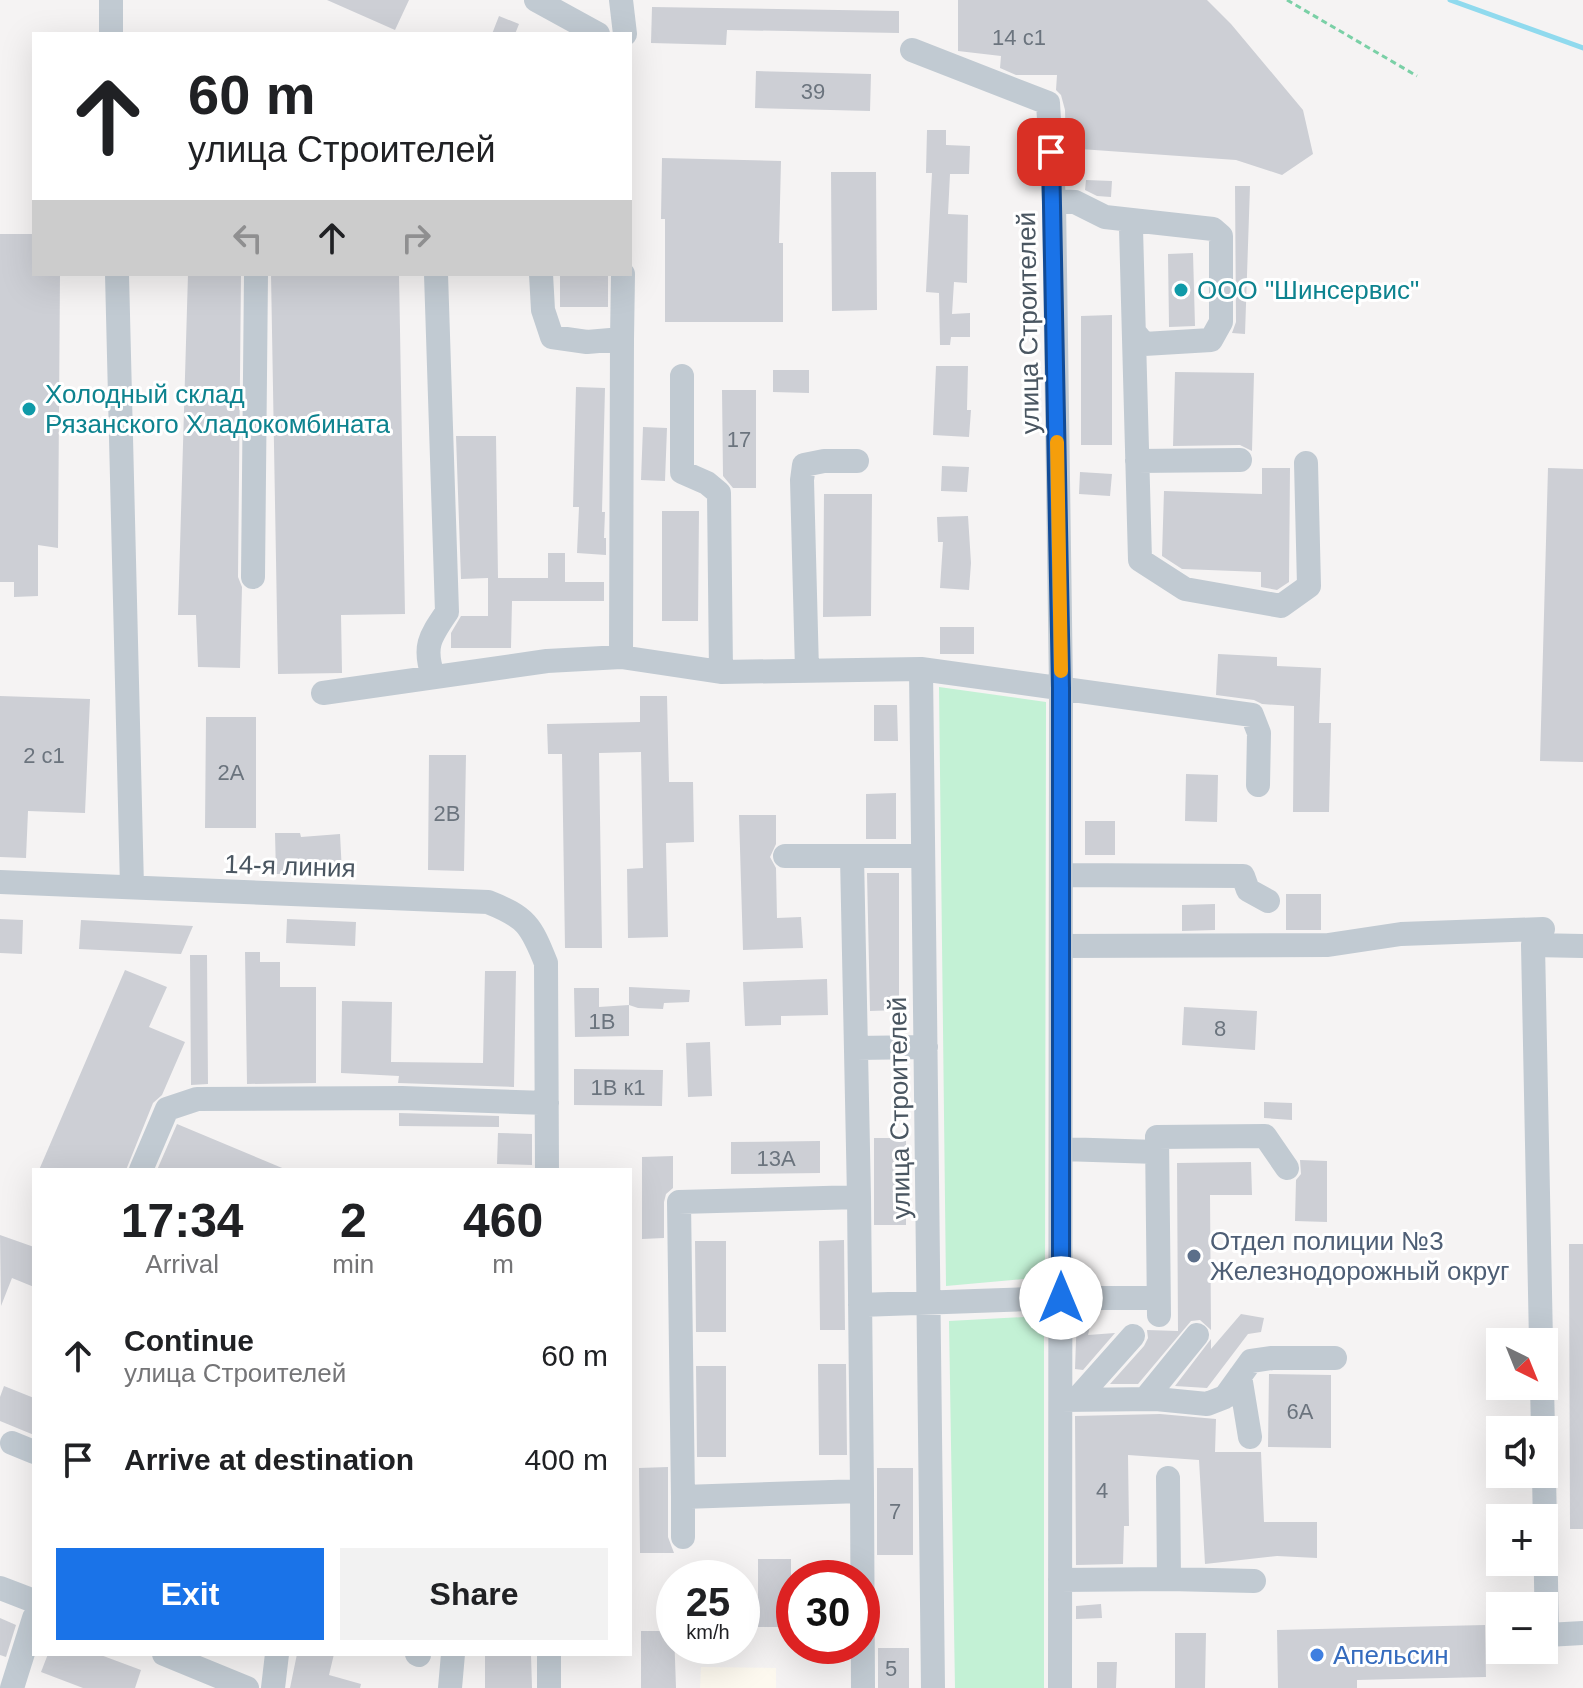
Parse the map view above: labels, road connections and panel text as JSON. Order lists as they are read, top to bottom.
{
  "streets": {
    "street": ["улица Строителей", "14-я линия"]
  },
  "places": [
    "ООО \"Шинсервис\"",
    "Холодный склад Рязанского Хладокомбината",
    "Отдел полиции №3 Железнодорожный округ",
    "Апельсин"
  ],
  "house_numbers": [
    "14 с1",
    "39",
    "17",
    "2 с1",
    "2А",
    "2В",
    "1В",
    "8",
    "1В к1",
    "13А",
    "6А",
    "4",
    "7",
    "5"
  ],
  "north": "bottom right",
  "page": {
    "turn": ["60 m", "улица Строителей"],
    "eta": [
      "17:34",
      "Arrival",
      "2",
      "min",
      "460",
      "m"
    ],
    "list": [
      {
        "name": "Continue",
        "note": "улица Строителей",
        "value": "60 m"
      },
      {
        "name": "Arrive at destination",
        "value": "400 m"
      }
    ],
    "map_buttons": ["+", "−"],
    "buttons": ["Exit", "Share"],
    "speed": "25 km/h",
    "limit": "30"
  }
}
